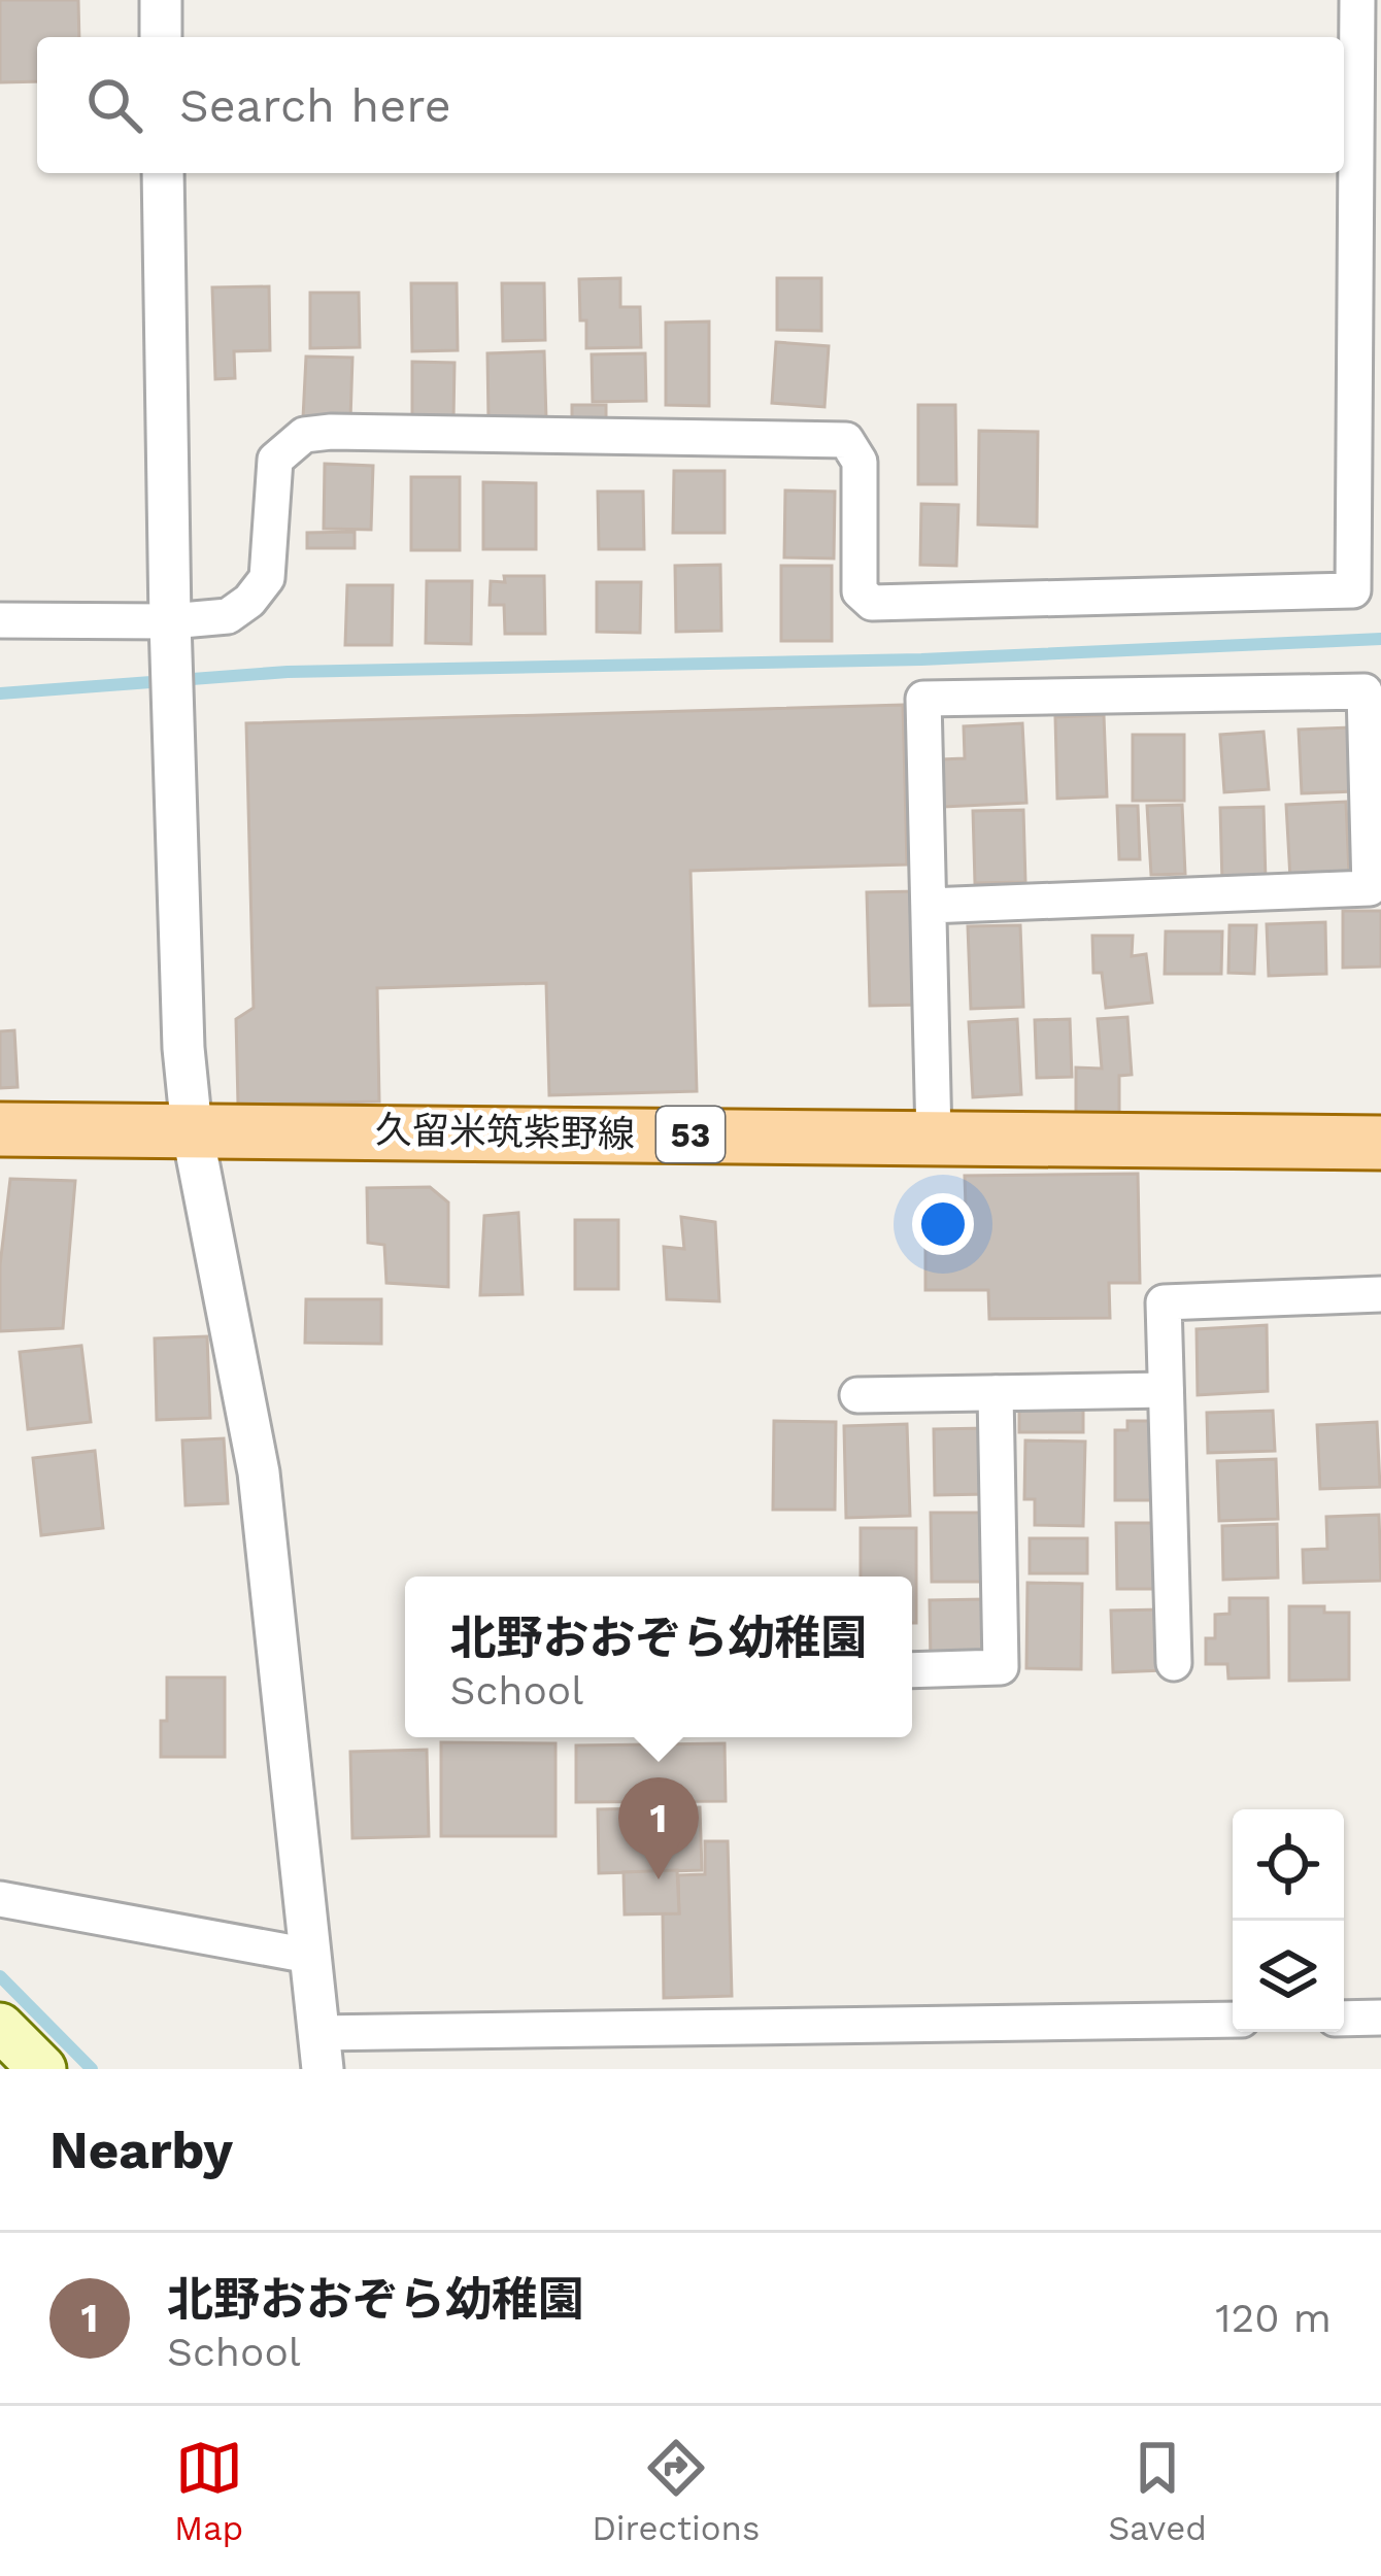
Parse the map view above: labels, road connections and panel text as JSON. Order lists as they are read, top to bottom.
{
  "streets": {
    "main road": ["久留米筑紫野線", "53"]
  },
  "page": {
    "search": "Search here",
    "popup": ["北野おおぞら幼稚園", "School"],
    "pins": "1",
    "heading": "Nearby",
    "list": [
      {
        "mark": "1",
        "name": "北野おおぞら幼稚園",
        "note": "School",
        "value": "120 m"
      }
    ],
    "nav": ["Map", "Directions", "Saved"]
  }
}
